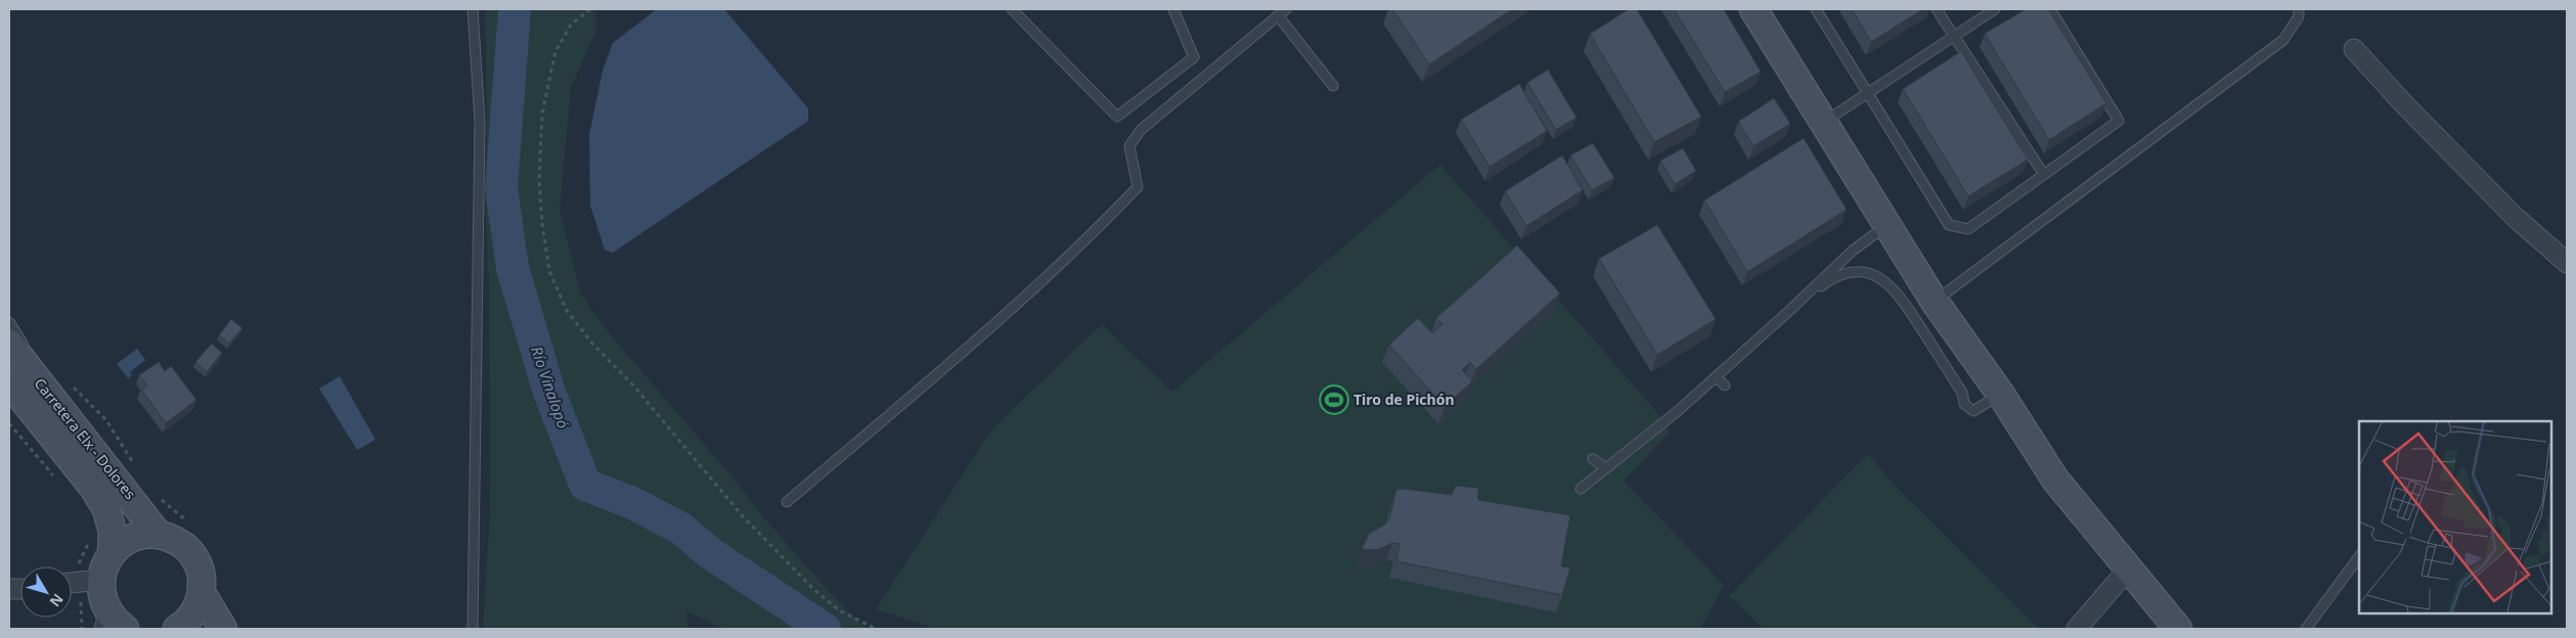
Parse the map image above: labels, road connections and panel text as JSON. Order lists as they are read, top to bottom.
{
  "streets": {
    "main road": ["Carretera Elx - Dolores"]
  },
  "water": ["Río Vinalopó"],
  "places": {
    "sports": ["Tiro de Pichón"]
  },
  "north": "bottom right"
}
